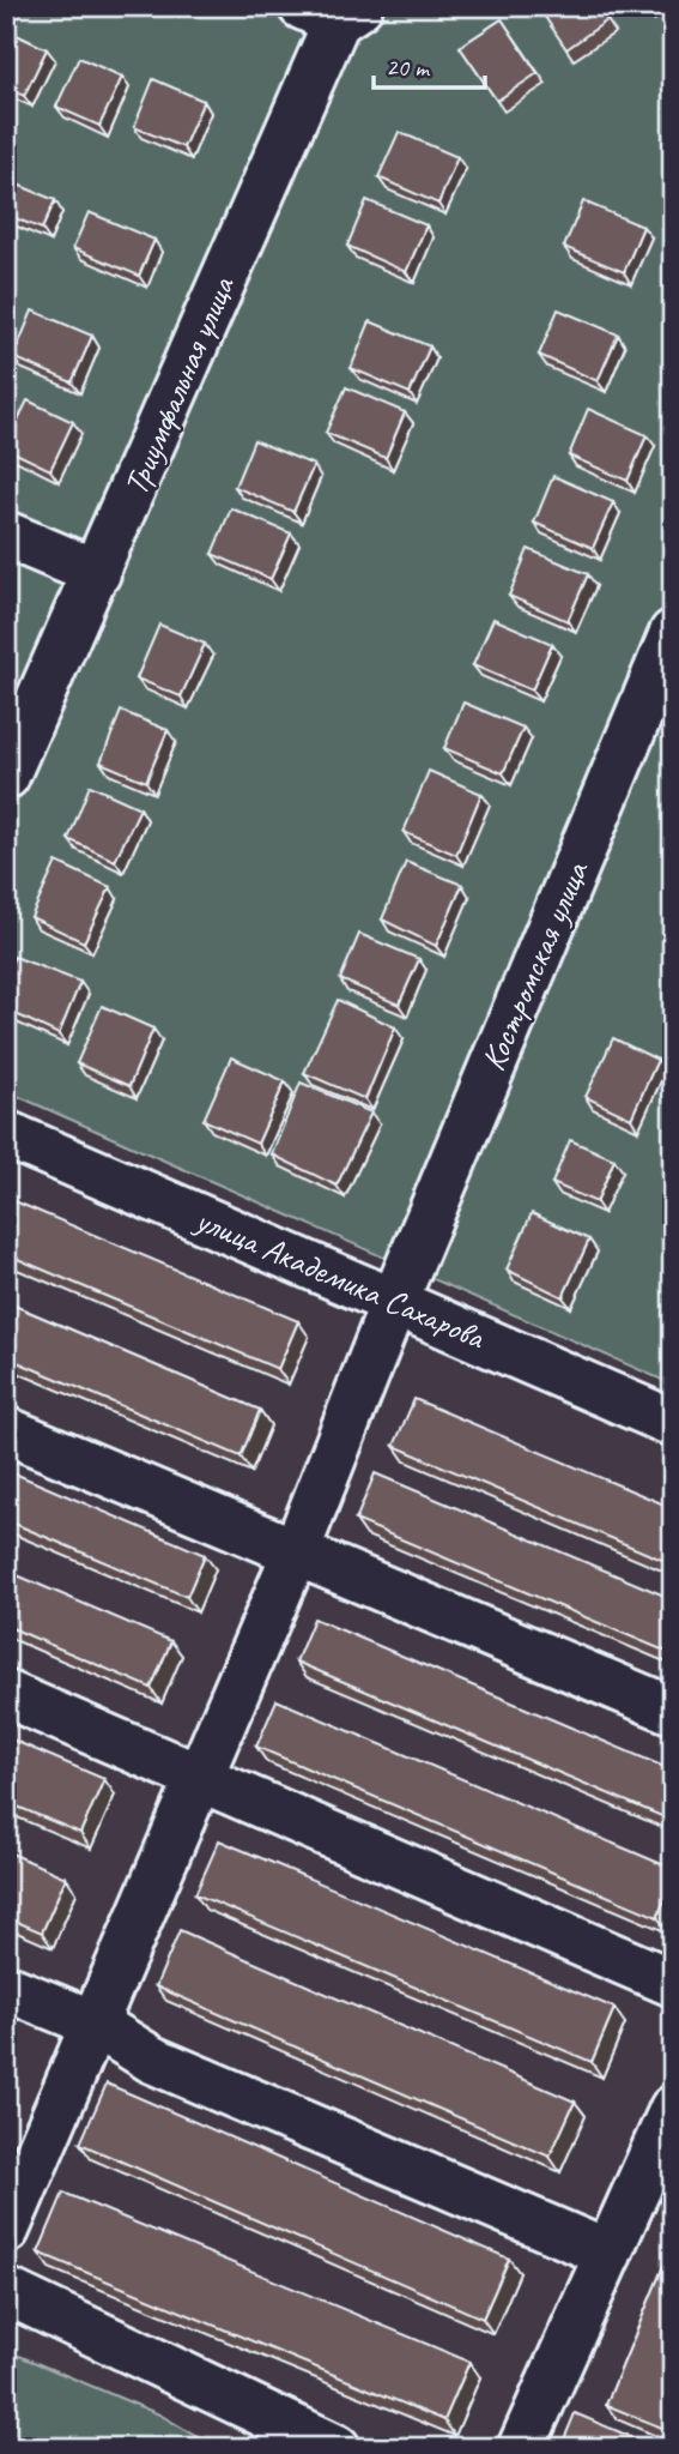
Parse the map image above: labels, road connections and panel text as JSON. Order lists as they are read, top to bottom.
{
  "streets": {
    "street": ["Триумфальная улица", "Костромская улица", "улица Академика Сахарова"]
  },
  "crossings": [
    ["Костромская улица", "улица Академика Сахарова"]
  ],
  "scale_bar": "20 m"
}
